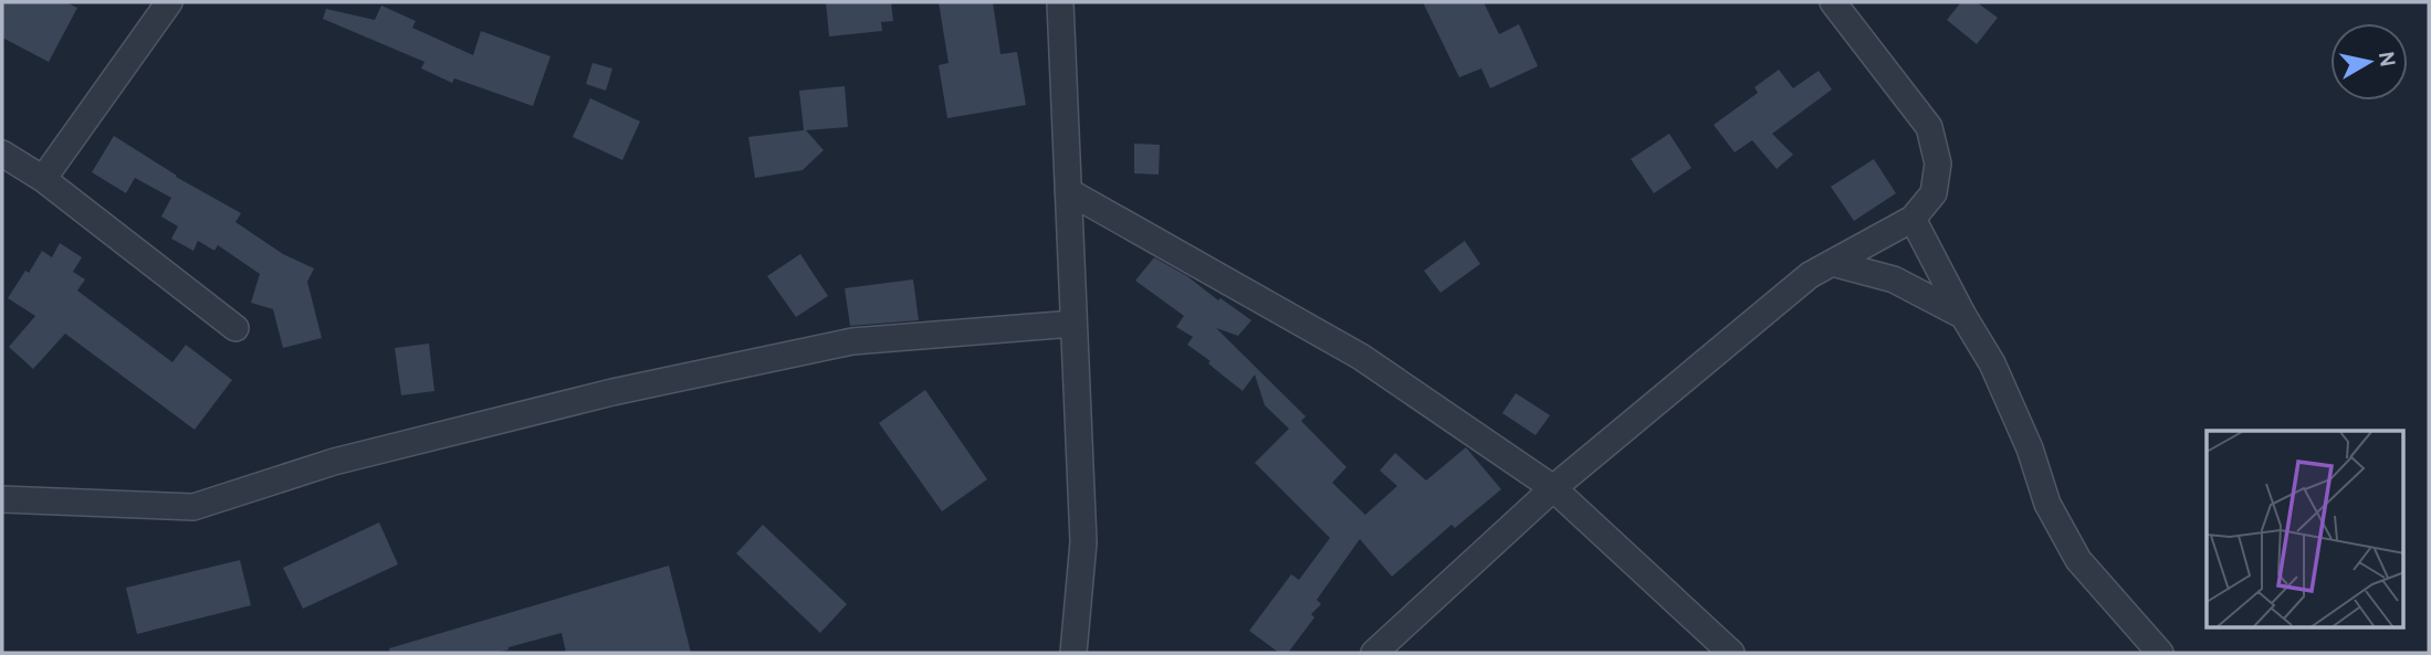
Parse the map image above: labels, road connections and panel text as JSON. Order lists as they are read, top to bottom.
{
  "north": "right"
}
